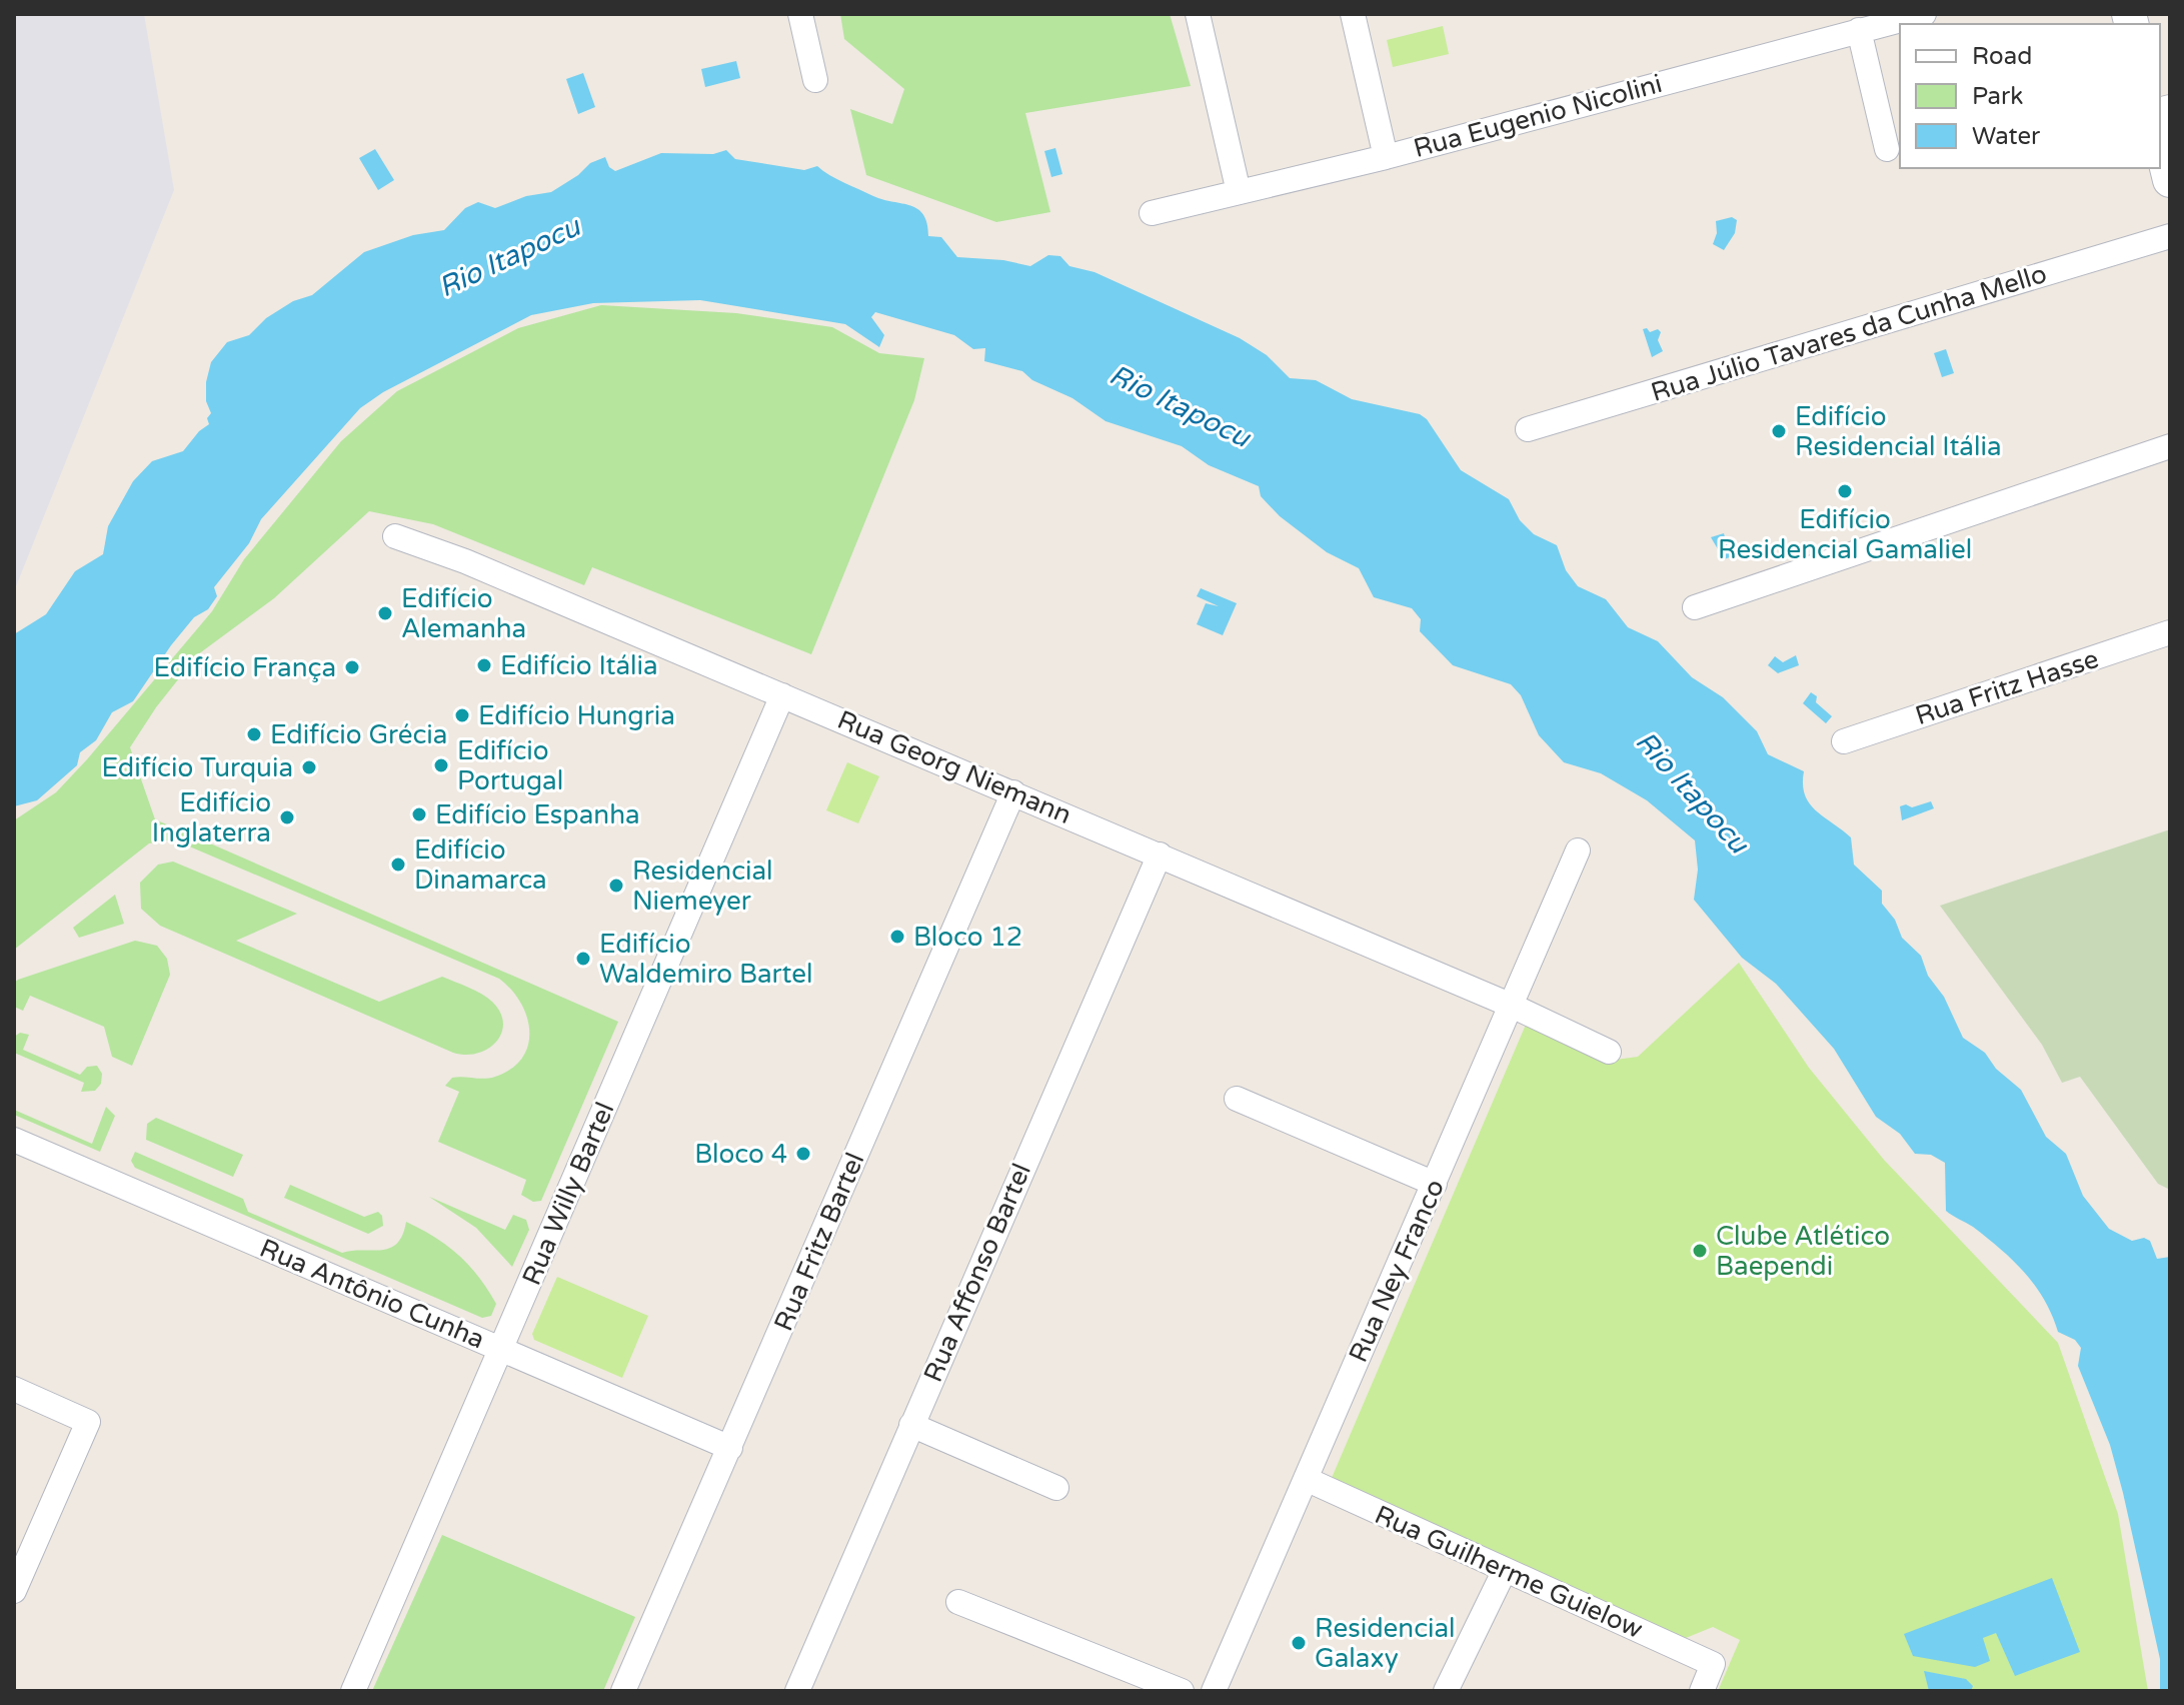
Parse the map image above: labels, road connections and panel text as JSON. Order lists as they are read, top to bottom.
{
  "streets": {
    "street": [
      "Rua Eugenio Nicolini",
      "Rua Júlio Tavares da Cunha Mello",
      "Rua Fritz Hasse",
      "Rua Georg Niemann",
      "Rua Willy Bartel",
      "Rua Fritz Bartel",
      "Rua Ney Franco",
      "Rua Affonso Bartel",
      "Rua Antônio Cunha",
      "Rua Guilherme Guielow"
    ]
  },
  "crossings": [
    ["Rua Georg Niemann", "Rua Willy Bartel"],
    ["Rua Georg Niemann", "Rua Fritz Bartel"],
    ["Rua Georg Niemann", "Rua Ney Franco"],
    ["Rua Georg Niemann", "Rua Affonso Bartel"],
    ["Rua Willy Bartel", "Rua Antônio Cunha"],
    ["Rua Fritz Bartel", "Rua Antônio Cunha"],
    ["Rua Ney Franco", "Rua Guilherme Guielow"]
  ],
  "water": ["Rio Itapocu"],
  "places": [
    "Edifício Residencial Itália",
    "Edifício Residencial Gamaliel",
    "Edifício Alemanha",
    "Edifício Itália",
    "Edifício França",
    "Edifício Hungria",
    "Edifício Grécia",
    "Edifício Portugal",
    "Edifício Turquia",
    "Edifício Espanha",
    "Edifício Inglaterra",
    "Edifício Dinamarca",
    "Residencial Niemeyer",
    "Bloco 12",
    "Edifício Waldemiro Bartel",
    "Bloco 4",
    "Clube Atlético Baependi",
    "Residencial Galaxy"
  ],
  "legend": ["Road", "Park", "Water"]
}
